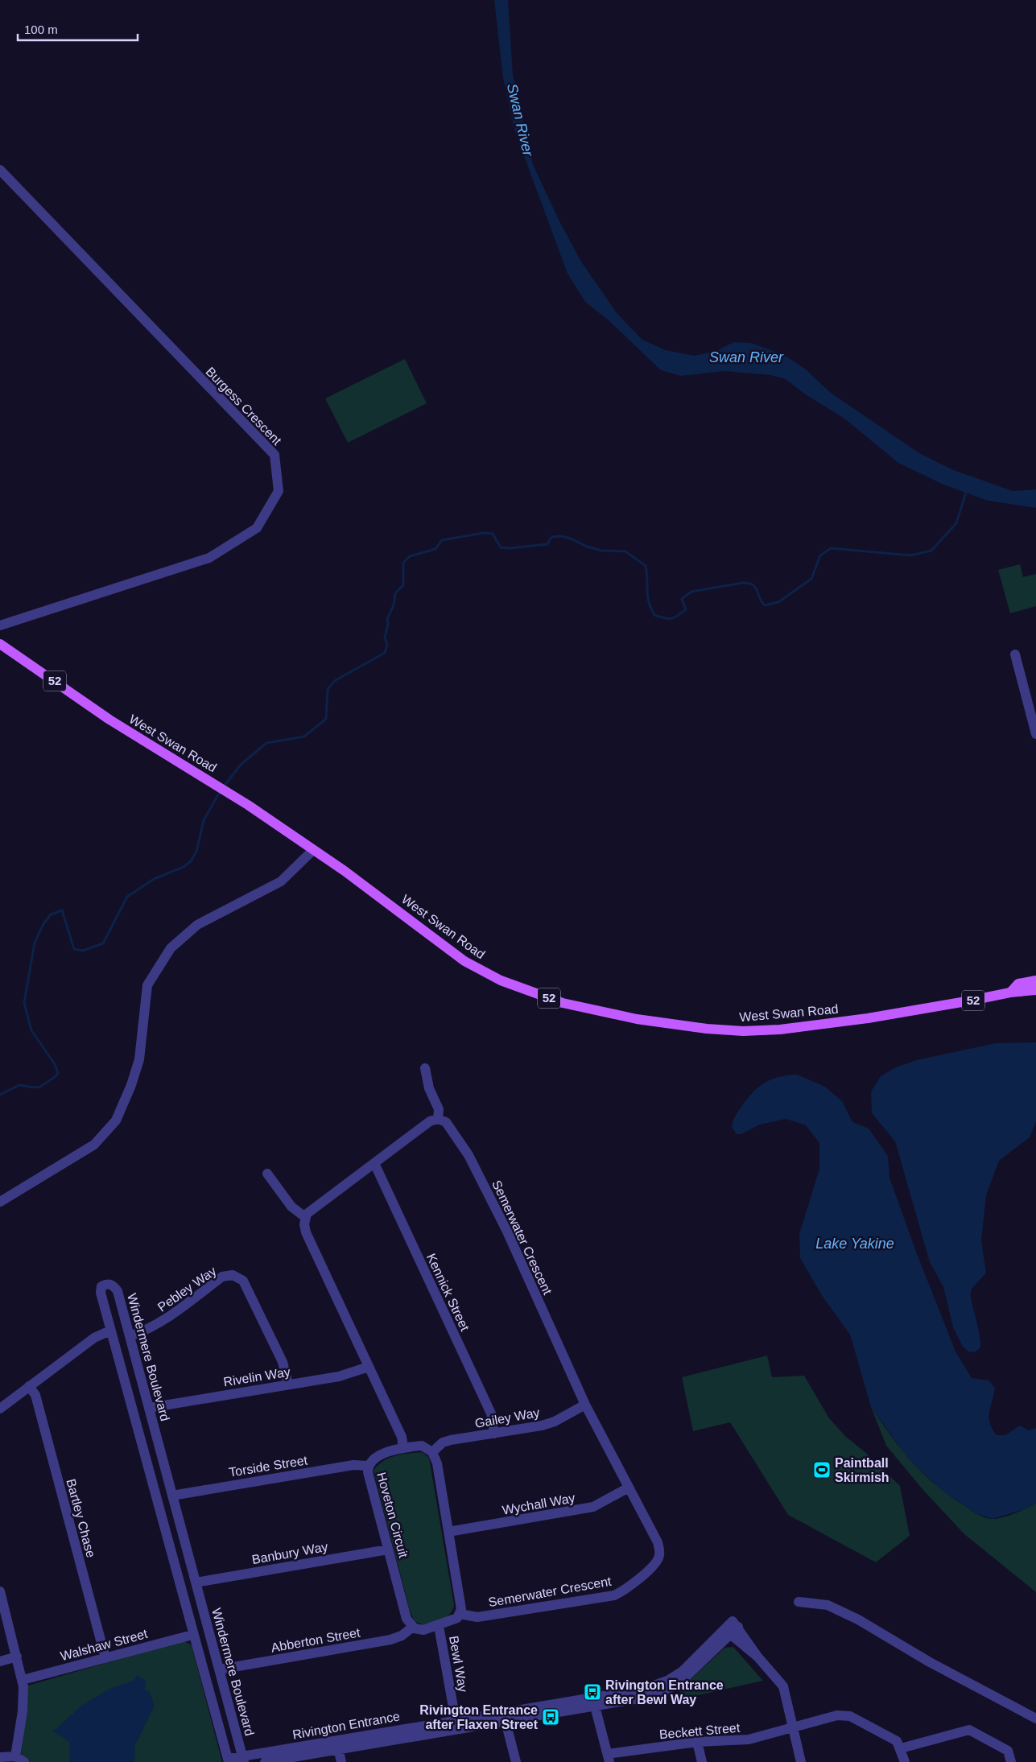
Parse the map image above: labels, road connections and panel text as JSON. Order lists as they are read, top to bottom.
{
  "streets": {
    "main road": ["52", "West Swan Road"],
    "street": [
      "Burgess Crescent",
      "Semerwater Crescent",
      "Pebley Way",
      "Kennick Street",
      "Windermere Boulevard",
      "Rivelin Way",
      "Gailey Way",
      "Torside Street",
      "Wychall Way",
      "Hoveton Circuit",
      "Bartley Chase",
      "Banbury Way",
      "Abberton Street",
      "Walshaw Street",
      "Bewl Way",
      "Rivington Entrance",
      "Beckett Street"
    ]
  },
  "crossings": [
    ["Semerwater Crescent", "Gailey Way"],
    ["Semerwater Crescent", "Wychall Way"],
    ["Pebley Way", "Windermere Boulevard"],
    ["Pebley Way", "Rivelin Way"],
    ["Kennick Street", "Gailey Way"],
    ["Windermere Boulevard", "Rivelin Way"],
    ["Windermere Boulevard", "Torside Street"],
    ["Windermere Boulevard", "Banbury Way"],
    ["Windermere Boulevard", "Abberton Street"],
    ["Windermere Boulevard", "Walshaw Street"],
    ["Windermere Boulevard", "Rivington Entrance"],
    ["Gailey Way", "Hoveton Circuit"],
    ["Torside Street", "Hoveton Circuit"],
    ["Hoveton Circuit", "Banbury Way"],
    ["Hoveton Circuit", "Abberton Street"],
    ["Bartley Chase", "Walshaw Street"],
    ["Bewl Way", "Rivington Entrance"]
  ],
  "water": ["Swan River", "Lake Yakine"],
  "places": {
    "sports": ["Paintball Skirmish"],
    "bus stop": ["Rivington Entrance after Bewl Way", "Rivington Entrance after Flaxen Street"]
  },
  "scale_bar": "100 m"
}
